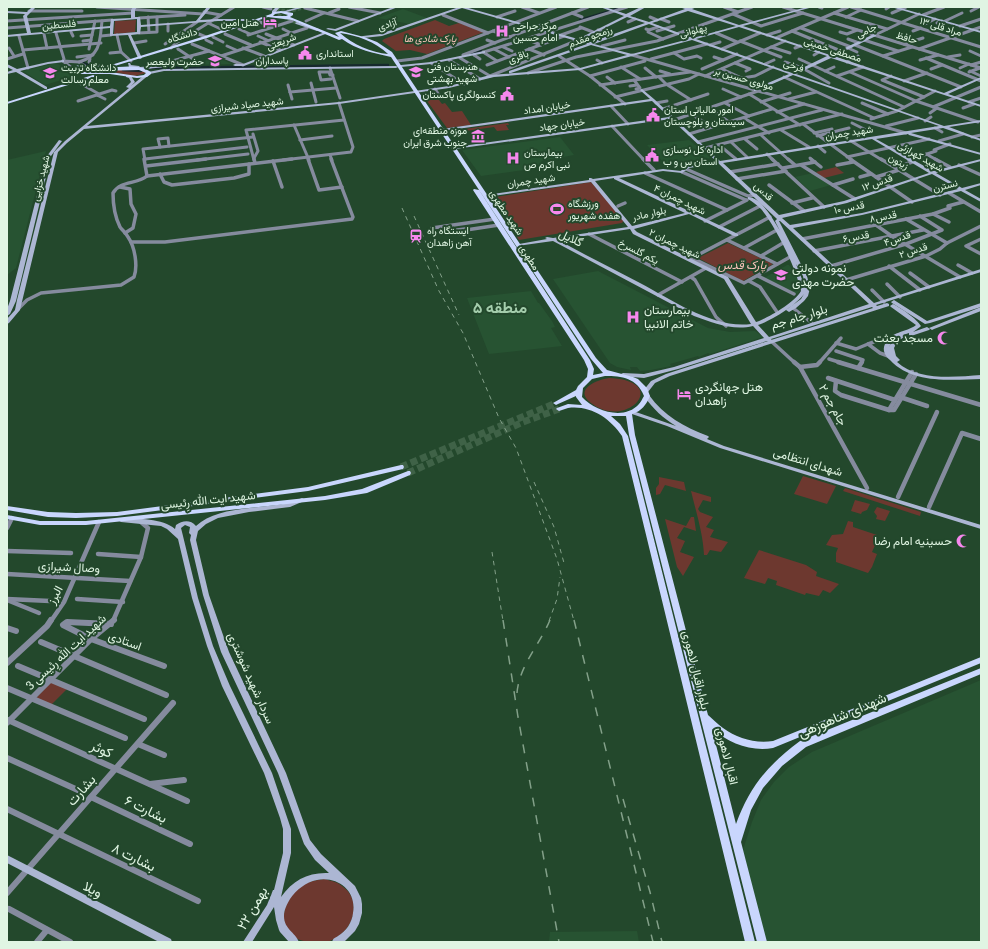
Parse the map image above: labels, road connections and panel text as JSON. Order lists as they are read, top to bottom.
{
  "streets": {
    "main road": [
      "دانشگاه",
      "شهید مطهری",
      "مطهری",
      "شهید ایت الله رِئیسی",
      "بلوار اقبال لاهوری",
      "شهدای شاهوزهی",
      "اقبال لاهوری"
    ],
    "street": [
      "فلسطین",
      "آزادی",
      "مراد قلی ۱۳",
      "پهلوانی",
      "جامی",
      "رزمجو مقدم",
      "حافظ",
      "شریعتی",
      "مصطفی خمینی",
      "باقری",
      "پاسداران",
      "فرخی",
      "مولوی حسین بر",
      "شهید صیاد شیرازی",
      "خیابان امداد",
      "خیابان جهاد",
      "شهید چمران",
      "شهید کهرازئی",
      "زیتون",
      "شهید خزایی",
      "قدس ۱۲",
      "نسترن",
      "قدس",
      "شهید چمران ۴",
      "قدس ۱۰",
      "بلوار مادر",
      "قدس۸",
      "قدس۶",
      "گلایل",
      "قدس۴",
      "شهید چمران ۲",
      "قدس ۲",
      "یکم گلسرخ",
      "بلوار جام جم",
      "جام جم ۲",
      "شهدای انتظامی",
      "وصال شیرازی",
      "البرز",
      "استادی",
      "شهید ایت الله رِئیسی 3",
      "سردار شهید شوشتری",
      "کوثر",
      "بشارت",
      "بشارت ۶",
      "بشارت ۸",
      "ویلا",
      "۲۲ بهمن"
    ]
  },
  "crossings": [
    ["آزادی", "مولوی حسین بر"],
    ["آزادی", "شهید مطهری"],
    ["مراد قلی ۱۳", "جامی"],
    ["پهلوانی", "رزمجو مقدم"],
    ["پهلوانی", "حافظ"],
    ["پهلوانی", "مصطفی خمینی"],
    ["پهلوانی", "باقری"],
    ["پهلوانی", "فرخی"],
    ["پهلوانی", "مولوی حسین بر"],
    ["جامی", "حافظ"],
    ["جامی", "مصطفی خمینی"],
    ["جامی", "فرخی"],
    ["جامی", "مولوی حسین بر"],
    ["رزمجو مقدم", "مصطفی خمینی"],
    ["رزمجو مقدم", "باقری"],
    ["رزمجو مقدم", "فرخی"],
    ["رزمجو مقدم", "مولوی حسین بر"],
    ["باقری", "فرخی"],
    ["باقری", "مولوی حسین بر"],
    ["باقری", "شهید صیاد شیرازی"],
    ["باقری", "شهید مطهری"],
    ["پاسداران", "فرخی"],
    ["پاسداران", "مولوی حسین بر"],
    ["پاسداران", "شهید خزایی"],
    ["پاسداران", "شهید مطهری"],
    ["فرخی", "شهید چمران"],
    ["مولوی حسین بر", "شهید چمران"],
    ["شهید صیاد شیرازی", "شهید خزایی"],
    ["شهید صیاد شیرازی", "شهید مطهری"],
    ["خیابان امداد", "قدس"],
    ["خیابان امداد", "شهید مطهری"],
    ["خیابان امداد", "مطهری"],
    ["خیابان جهاد", "قدس"],
    ["خیابان جهاد", "شهید مطهری"],
    ["شهید چمران", "شهید کهرازئی"],
    ["شهید چمران", "زیتون"],
    ["شهید چمران", "قدس"],
    ["شهید چمران", "شهید مطهری"],
    ["شهید چمران", "شهید چمران ۲"],
    ["شهید کهرازئی", "قدس ۱۲"],
    ["شهید کهرازئی", "نسترن"],
    ["زیتون", "قدس ۱۲"],
    ["زیتون", "نسترن"],
    ["قدس ۱۲", "قدس"],
    ["قدس ۱۲", "گلایل"],
    ["نسترن", "قدس ۱۰"],
    ["قدس", "قدس ۱۰"],
    ["قدس", "قدس۸"],
    ["قدس", "قدس۶"],
    ["قدس", "گلایل"],
    ["قدس", "قدس۴"],
    ["قدس", "قدس ۲"],
    ["قدس", "بلوار جام جم"],
    ["شهید چمران ۴", "بلوار مادر"],
    ["شهید مطهری", "بلوار مادر"],
    ["شهید مطهری", "مطهری"],
    ["شهید مطهری", "بلوار جام جم"],
    ["شهید مطهری", "شهدای انتظامی"],
    ["شهید مطهری", "بلوار اقبال لاهوری"],
    ["شهید مطهری", "اقبال لاهوری"],
    ["بلوار مادر", "گلایل"],
    ["بلوار مادر", "شهید چمران ۲"],
    ["بلوار مادر", "یکم گلسرخ"],
    ["بلوار مادر", "مطهری"],
    ["قدس۸", "قدس۴"],
    ["گلایل", "شهید چمران ۲"],
    ["شهید چمران ۲", "بلوار جام جم"],
    ["شهید چمران ۲", "جام جم ۲"],
    ["مطهری", "بلوار جام جم"],
    ["مطهری", "شهدای انتظامی"],
    ["مطهری", "بلوار اقبال لاهوری"],
    ["مطهری", "اقبال لاهوری"],
    ["بلوار جام جم", "جام جم ۲"],
    ["بلوار جام جم", "شهدای انتظامی"],
    ["بلوار جام جم", "بلوار اقبال لاهوری"],
    ["بلوار جام جم", "اقبال لاهوری"],
    ["جام جم ۲", "شهدای انتظامی"],
    ["شهدای انتظامی", "بلوار اقبال لاهوری"],
    ["شهدای انتظامی", "اقبال لاهوری"],
    ["شهید ایت الله رِئیسی", "البرز"],
    ["وصال شیرازی", "البرز"],
    ["وصال شیرازی", "شهید ایت الله رِئیسی 3"],
    ["استادی", "شهید ایت الله رِئیسی 3"],
    ["شهید ایت الله رِئیسی 3", "کوثر"],
    ["بلوار اقبال لاهوری", "اقبال لاهوری"],
    ["سردار شهید شوشتری", "۲۲ بهمن"],
    ["شهدای شاهوزهی", "اقبال لاهوری"],
    ["کوثر", "بشارت"],
    ["بشارت", "بشارت ۶"],
    ["بشارت", "بشارت ۸"],
    ["بشارت", "ویلا"]
  ],
  "districts": ["منطقه ۵"],
  "parks": ["پارک شادی ها", "پارک قدس"],
  "places": {
    "hotel": ["هتل امین", "هتل جهانگردی زاهدان"],
    "hospital": ["مرکز جراحی امام حسین", "بیمارستان نبی اکرم ص", "بیمارستان خاتم الانبیا"],
    "public building": [
      "استانداری",
      "کنسولگری پاکستان",
      "امور مالیاتی استان سیستان و بلوچستان",
      "اداره کل نوسازی استان س و ب"
    ],
    "school or university": [
      "حضرت ولیعصر",
      "هنرستان فنی شهید بهشتی",
      "دانشگاه تربیت معلم رسالت",
      "نمونه دولتی حضرت مهدی"
    ],
    "museum": ["موزه منطقه‌ای جنوب شرق ایران"],
    "sports": ["ورزشگاه هفده شهریور"],
    "station": ["ایستگاه راه آهن زاهدان"],
    "mosque": ["مسجد بعثت", "حسینیه امام رضا"]
  }
}
